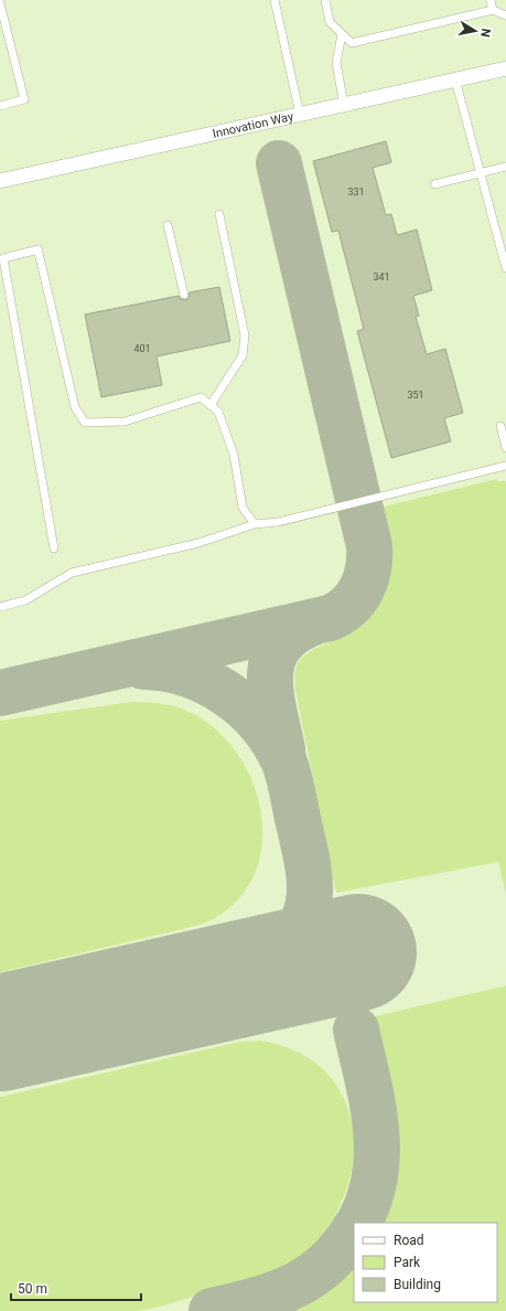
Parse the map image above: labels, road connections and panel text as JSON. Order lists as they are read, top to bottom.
{
  "streets": {
    "street": ["Innovation Way"]
  },
  "house_numbers": [
    "331",
    "341",
    "401",
    "351"
  ],
  "legend": ["Road", "Park", "Building"],
  "scale_bar": "50 m",
  "north": "right"
}
